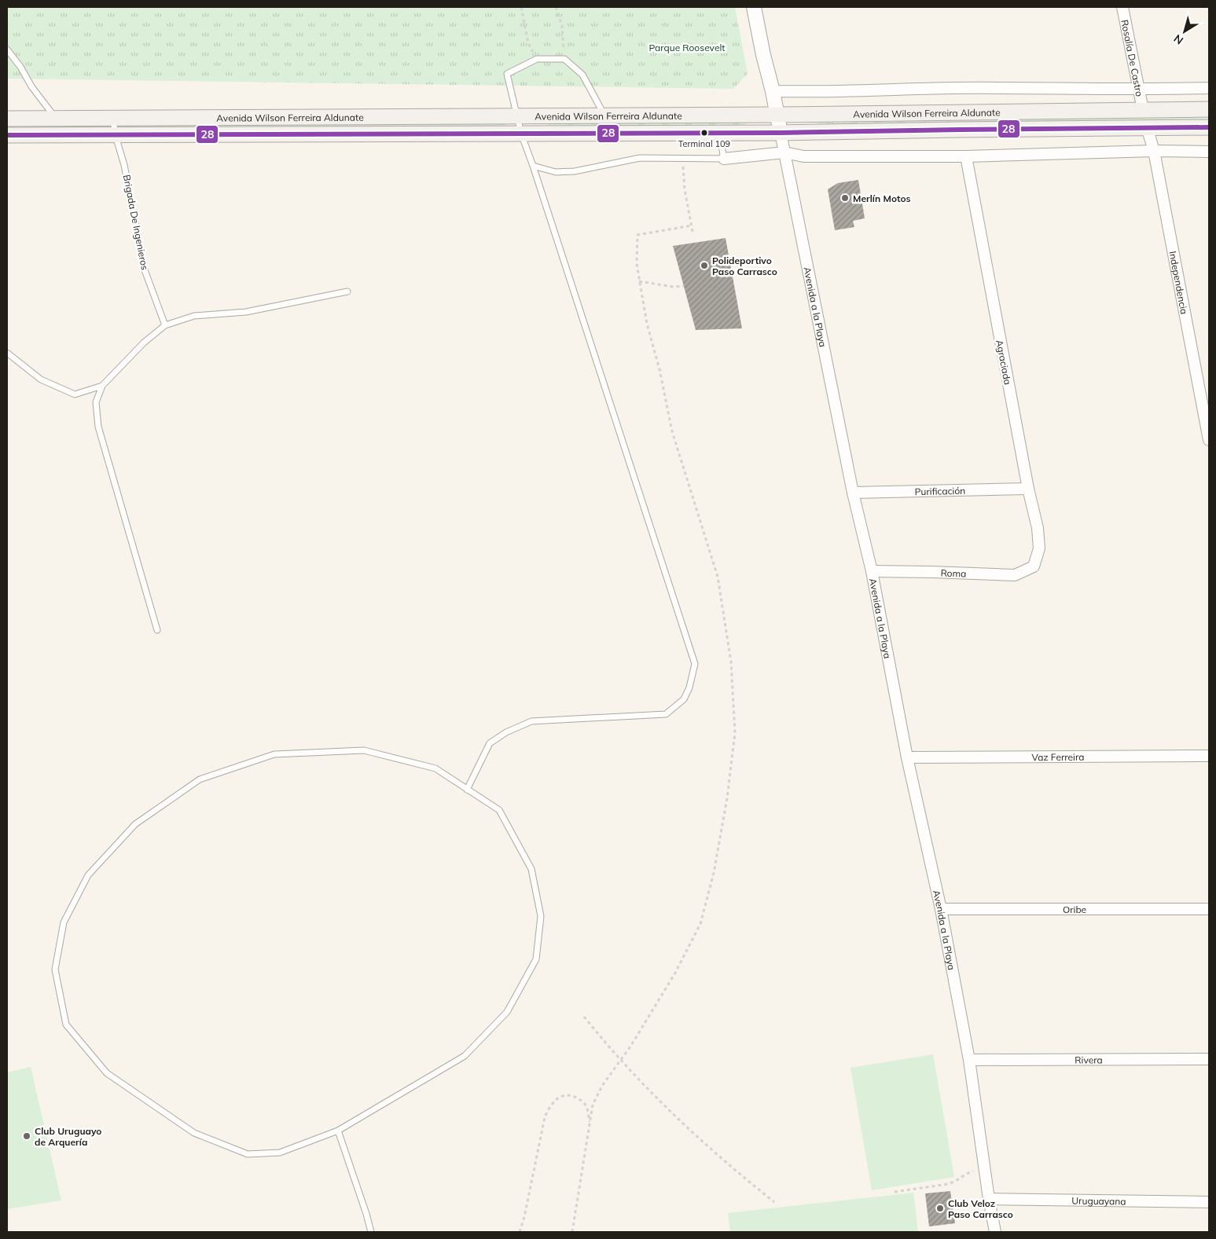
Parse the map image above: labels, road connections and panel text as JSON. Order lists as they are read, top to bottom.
{
  "streets": {
    "main road": ["Avenida Wilson Ferreira Aldunate"],
    "street": [
      "Rosalía De Castro",
      "Independencia",
      "Avenida a la Playa",
      "Agraciada",
      "Purificación",
      "Roma",
      "Vaz Ferreira",
      "Oribe",
      "Rivera",
      "Uruguayana"
    ],
    "lane": ["Brigada De Ingenieros"]
  },
  "crossings": [
    ["Rosalía De Castro", "Avenida Wilson Ferreira Aldunate"],
    ["Avenida Wilson Ferreira Aldunate", "Brigada De Ingenieros"],
    ["Avenida Wilson Ferreira Aldunate", "Independencia"],
    ["Avenida Wilson Ferreira Aldunate", "Avenida a la Playa"],
    ["Avenida a la Playa", "Purificación"],
    ["Avenida a la Playa", "Roma"],
    ["Avenida a la Playa", "Vaz Ferreira"],
    ["Avenida a la Playa", "Oribe"],
    ["Avenida a la Playa", "Rivera"],
    ["Avenida a la Playa", "Uruguayana"],
    ["Agraciada", "Purificación"],
    ["Agraciada", "Roma"]
  ],
  "parks": ["Parque Roosevelt"],
  "places": [
    "Terminal 109",
    "Merlín Motos",
    "Polideportivo Paso Carrasco",
    "Club Uruguayo de Arquería",
    "Club Veloz Paso Carrasco"
  ],
  "lines": ["transit line 28"],
  "north": "bottom left"
}
